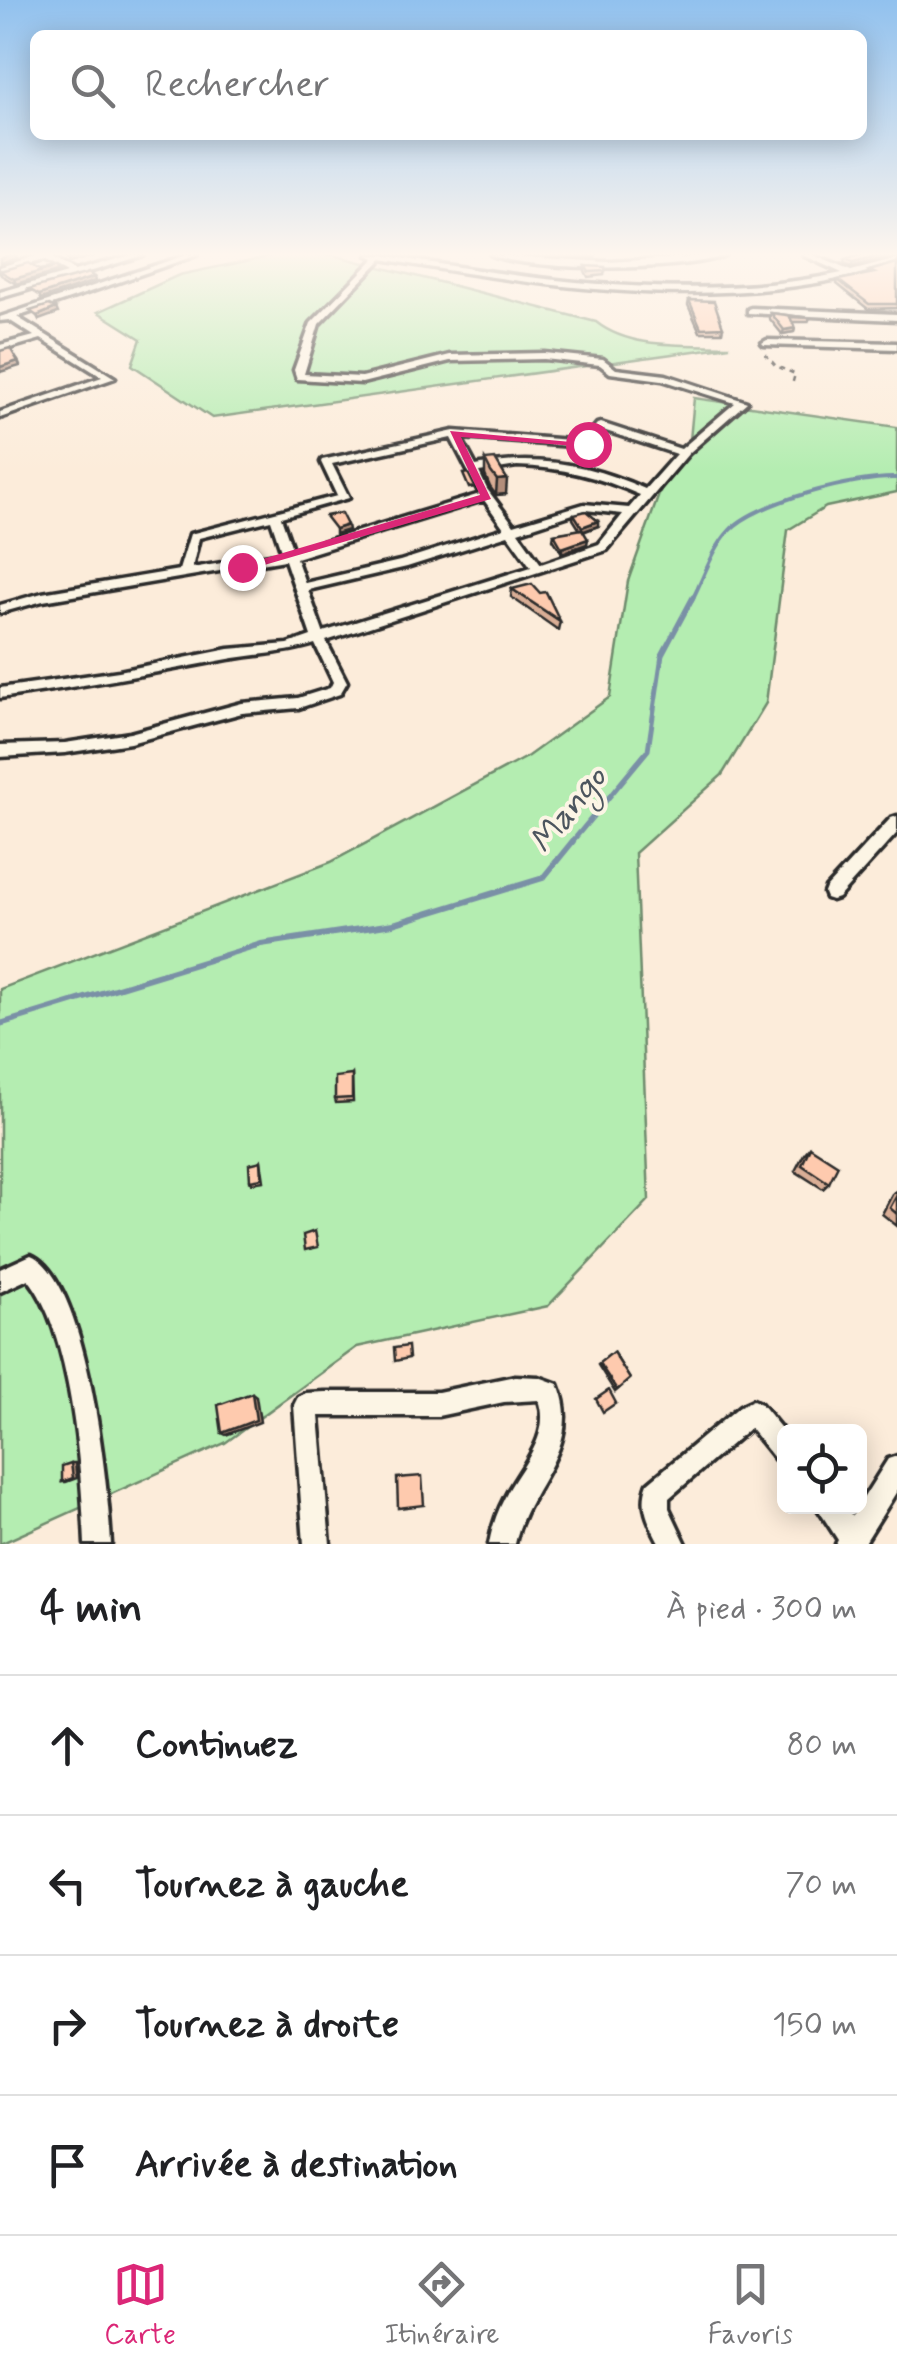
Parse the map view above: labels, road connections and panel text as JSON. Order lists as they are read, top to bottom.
{
  "water": ["Mango"],
  "page": {
    "search": "Rechercher",
    "heading": ["4 min", "À pied · 300 m"],
    "list": [
      ["Continuez", "80 m"],
      ["Tournez à gauche", "70 m"],
      ["Tournez à droite", "150 m"],
      "Arrivée à destination"
    ],
    "nav": ["Carte", "Itinéraire", "Favoris"]
  }
}
